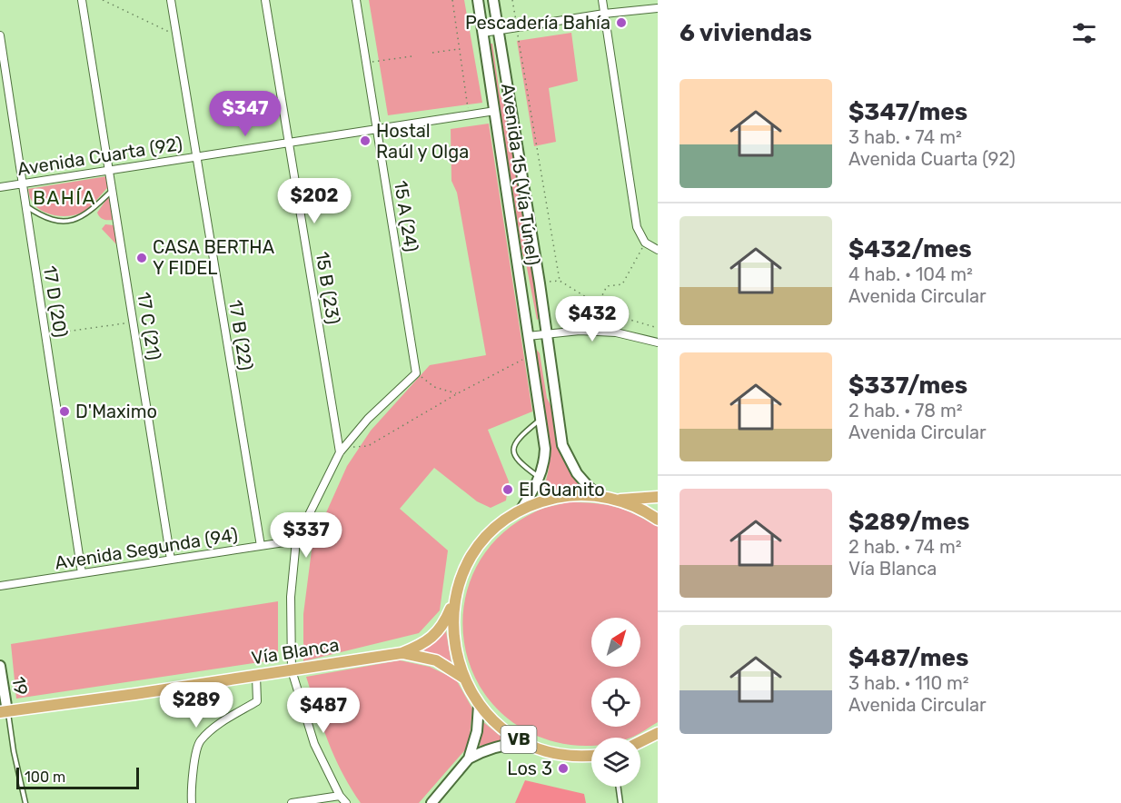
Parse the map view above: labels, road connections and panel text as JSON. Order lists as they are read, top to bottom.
{
  "streets": {
    "main road": [
      "Avenida 15 (Vía Túnel)",
      "Vía Blanca",
      "19",
      "VB"
    ],
    "street": [
      "Avenida Cuarta (92)",
      "15 A (24)",
      "15 B (23)",
      "17 D (20)",
      "17 C (21)",
      "17 B (22)",
      "Avenida Segunda (94)"
    ]
  },
  "crossings": [
    ["Avenida Cuarta (92)", "Avenida 15 (Vía Túnel)"],
    ["Avenida Cuarta (92)", "15 A (24)"],
    ["Avenida Cuarta (92)", "15 B (23)"],
    ["Avenida Cuarta (92)", "17 D (20)"],
    ["Avenida Cuarta (92)", "17 C (21)"],
    ["Avenida Cuarta (92)", "17 B (22)"],
    ["Avenida 15 (Vía Túnel)", "VB"],
    ["17 D (20)", "Avenida Segunda (94)"],
    ["17 C (21)", "Avenida Segunda (94)"],
    ["17 B (22)", "Avenida Segunda (94)"],
    ["Vía Blanca", "19"],
    ["Vía Blanca", "VB"]
  ],
  "districts": ["BAHÍA"],
  "places": [
    "Pescadería Bahía",
    "Hostal Raúl y Olga",
    "CASA BERTHA Y FIDEL",
    "D'Maximo",
    "El Guanito",
    "Los 3"
  ],
  "scale_bar": "100 m",
  "north": "top right",
  "page": {
    "heading": "6 viviendas",
    "list": [
      {
        "name": "$347/mes",
        "note": "3 hab. · 74 m² · Avenida Cuarta (92)"
      },
      {
        "name": "$432/mes",
        "note": "4 hab. · 104 m² · Avenida Circular"
      },
      {
        "name": "$337/mes",
        "note": "2 hab. · 78 m² · Avenida Circular"
      },
      {
        "name": "$289/mes",
        "note": "2 hab. · 74 m² · Vía Blanca"
      },
      {
        "name": "$487/mes",
        "note": "3 hab. · 110 m² · Avenida Circular"
      }
    ],
    "price": [
      "$347",
      "$202",
      "$432",
      "$337",
      "$289",
      "$487"
    ],
    "scale": "100 m"
  }
}
